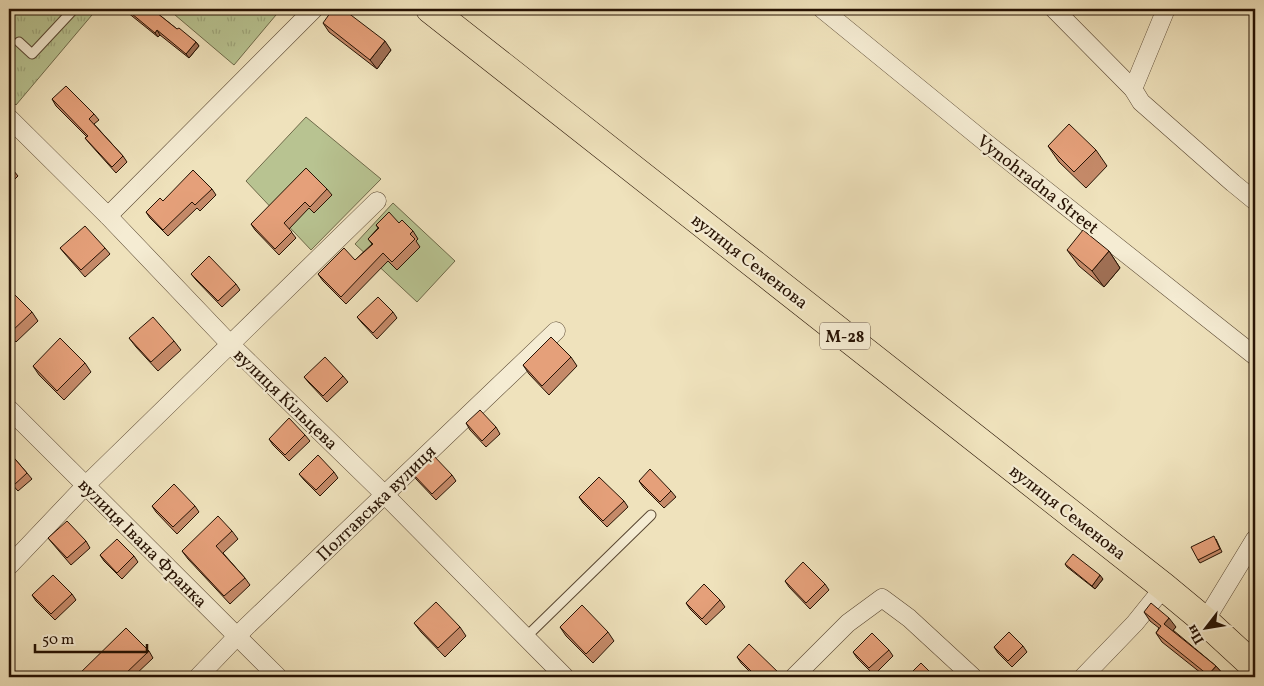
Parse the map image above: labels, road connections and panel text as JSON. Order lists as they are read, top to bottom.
{
  "streets": {
    "highway": ["вулиця Семенова", "М-28"],
    "street": [
      "Vynohradna Street",
      "вулиця Кільцева",
      "Полтавська вулиця",
      "вулиця Івана Франка"
    ]
  },
  "crossings": [
    ["вулиця Кільцева", "Полтавська вулиця"],
    ["Полтавська вулиця", "вулиця Івана Франка"]
  ],
  "scale_bar": "50 m",
  "north": "bottom left"
}
